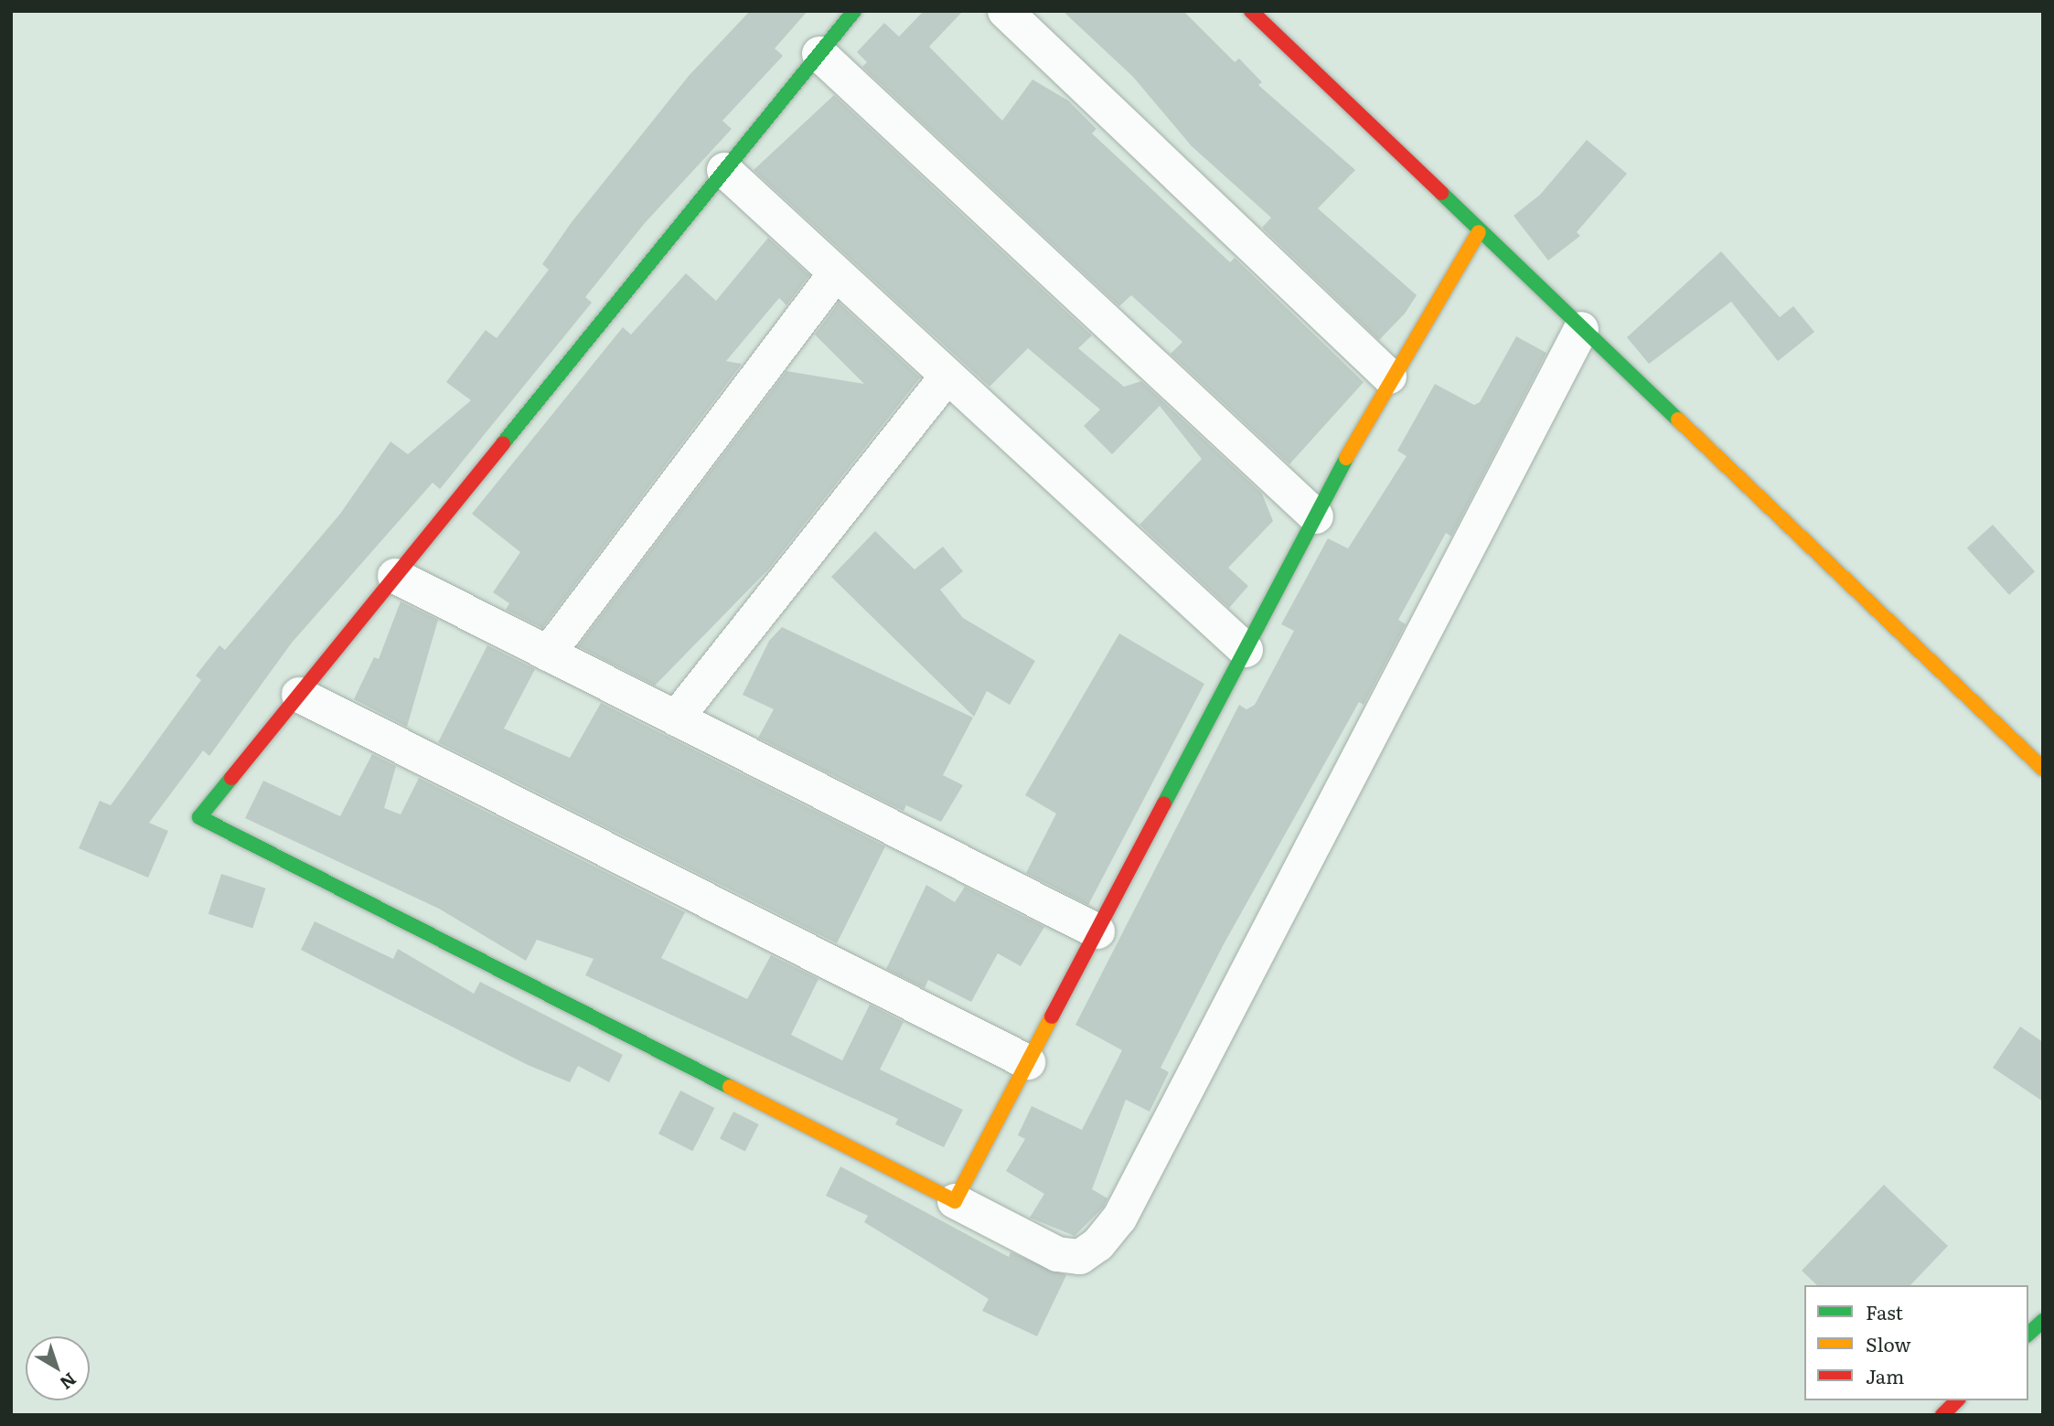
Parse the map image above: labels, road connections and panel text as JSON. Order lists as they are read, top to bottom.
{
  "legend": ["Fast", "Slow", "Jam"],
  "north": "bottom right"
}
